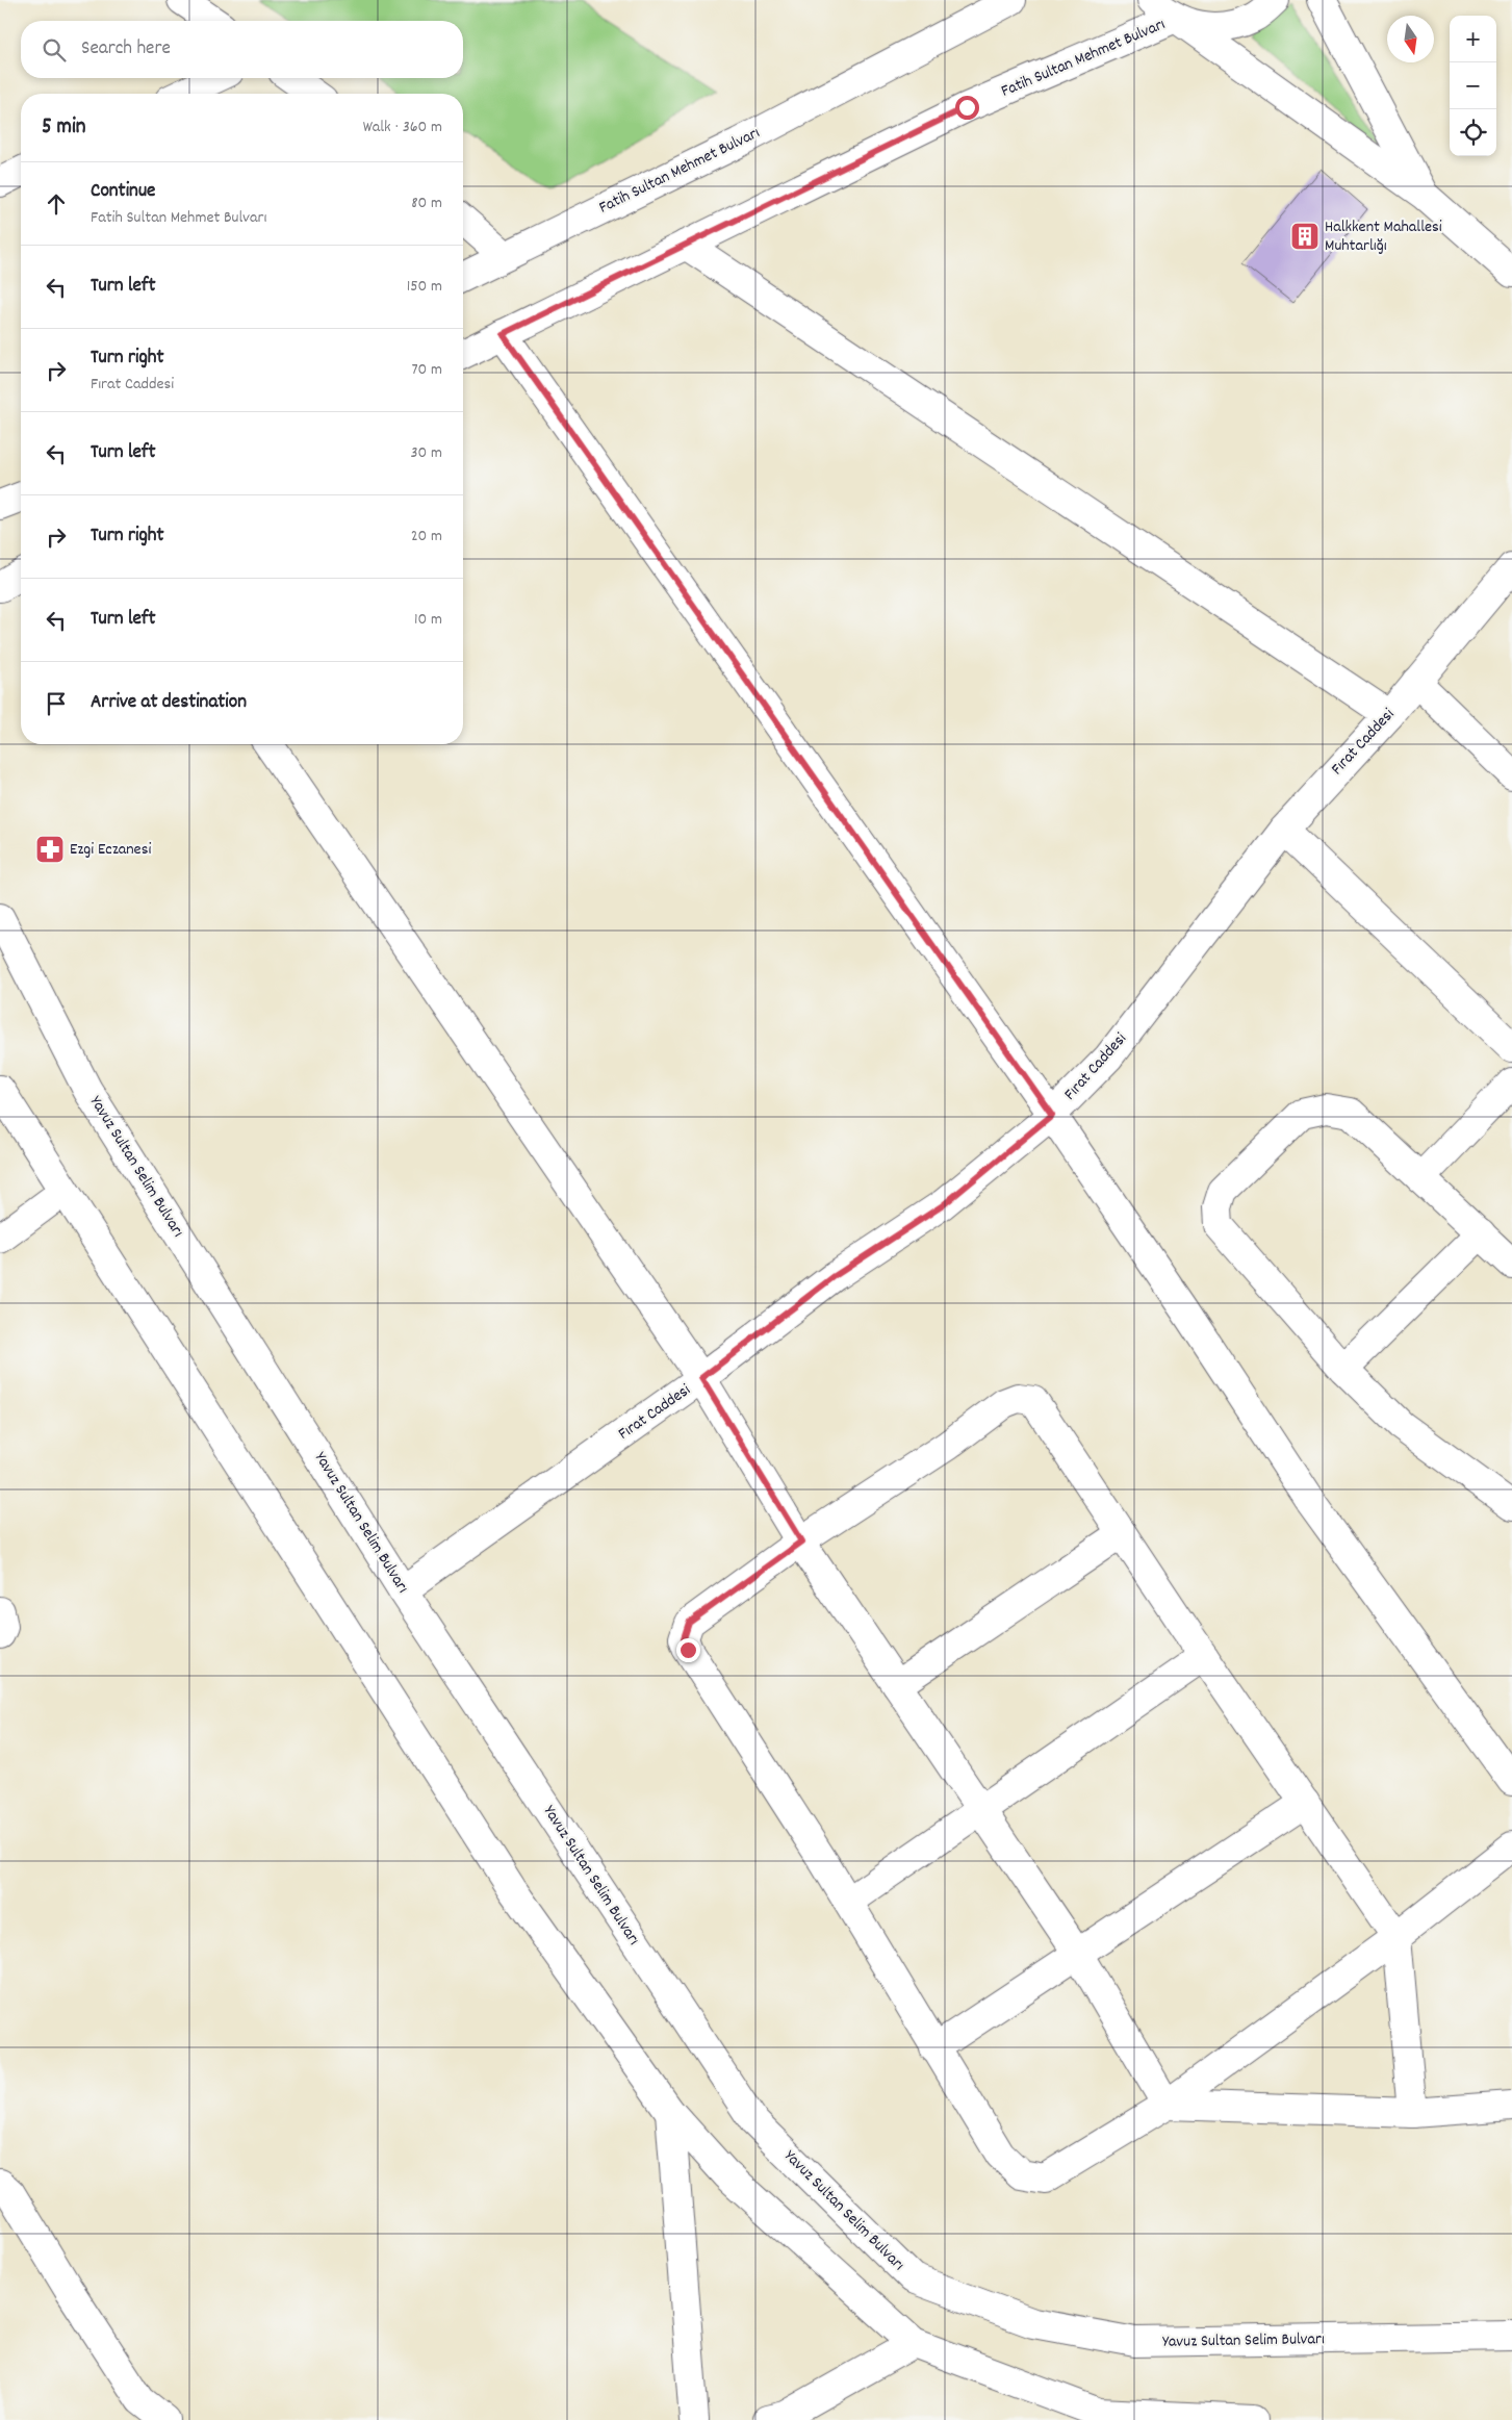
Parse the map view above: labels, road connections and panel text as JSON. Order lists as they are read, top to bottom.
{
  "streets": {
    "street": ["Fatih Sultan Mehmet Bulvarı", "Fırat Caddesi", "Yavuz Sultan Selim Bulvarı"]
  },
  "crossings": [
    ["Fırat Caddesi", "Yavuz Sultan Selim Bulvarı"]
  ],
  "places": {
    "building": ["Halkkent Mahallesi Muhtarlığı"],
    "pharmacy": ["Ezgi Eczanesi"]
  },
  "north": "bottom",
  "page": {
    "map_buttons": ["+", "−"],
    "search": "Search here",
    "heading": ["5 min", "Walk · 360 m"],
    "list": [
      ["Continue", "Fatih Sultan Mehmet Bulvarı", "80 m"],
      ["Turn left", "150 m"],
      ["Turn right", "Fırat Caddesi", "70 m"],
      ["Turn left", "30 m"],
      ["Turn right", "20 m"],
      ["Turn left", "10 m"],
      "Arrive at destination"
    ]
  }
}
